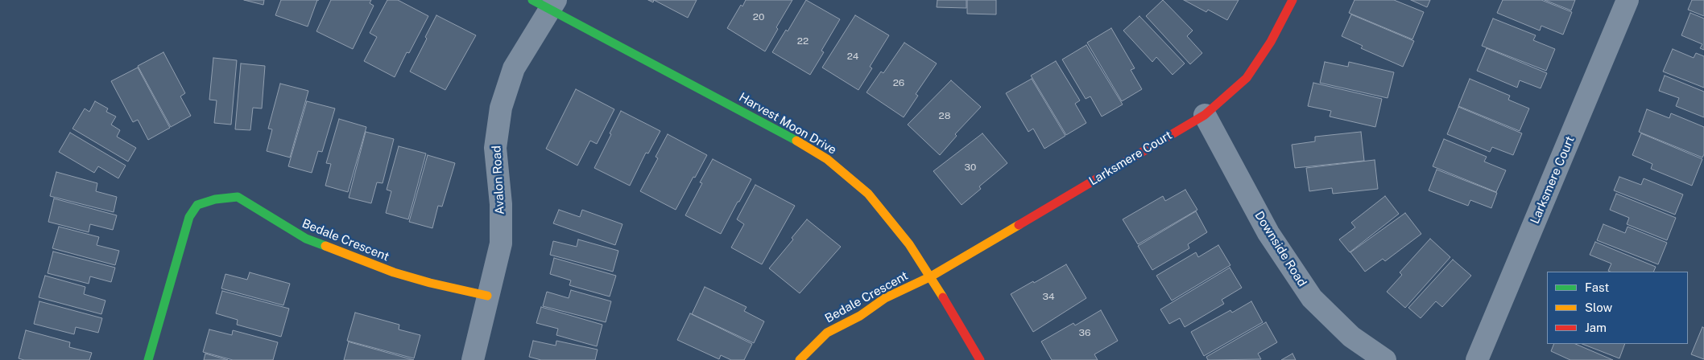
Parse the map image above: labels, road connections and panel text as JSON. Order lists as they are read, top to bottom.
{
  "streets": {
    "street": [
      "Harvest Moon Drive",
      "Larksmere Court",
      "Avalon Road",
      "Bedale Crescent",
      "Downside Road"
    ]
  },
  "crossings": [
    ["Harvest Moon Drive", "Larksmere Court"],
    ["Harvest Moon Drive", "Avalon Road"],
    ["Harvest Moon Drive", "Bedale Crescent"],
    ["Larksmere Court", "Bedale Crescent"],
    ["Larksmere Court", "Downside Road"],
    ["Avalon Road", "Bedale Crescent"]
  ],
  "house_numbers": [
    "20",
    "22",
    "24",
    "26",
    "28",
    "30",
    "34",
    "36"
  ],
  "legend": ["Fast", "Slow", "Jam"]
}
